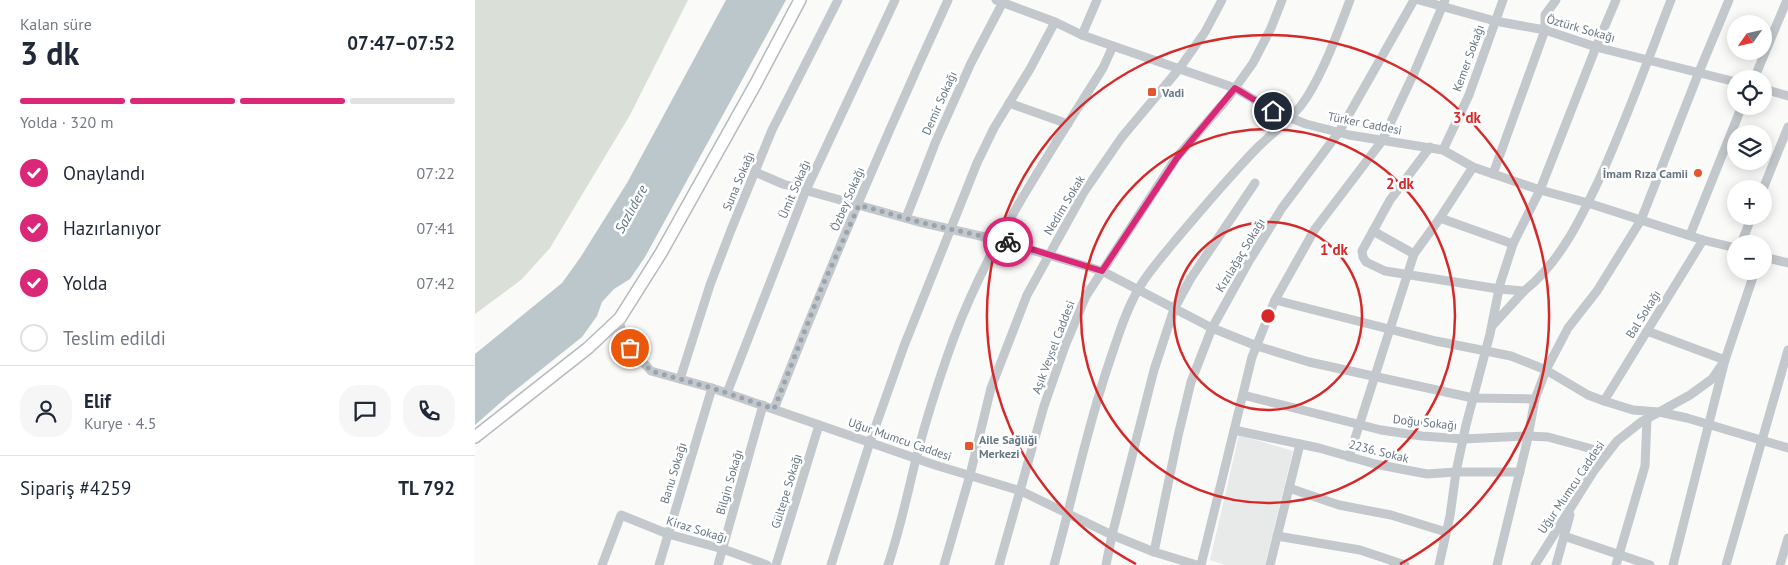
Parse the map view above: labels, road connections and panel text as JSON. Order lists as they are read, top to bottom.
{
  "streets": {
    "street": [
      "Öztürk Sokağı",
      "Kemer Sokağı",
      "Demir Sokağı",
      "Türker Caddesi",
      "Suna Sokağı",
      "Ümit Sokağı",
      "Özbey Sokağı",
      "Nedim Sokak",
      "Kızılağaç Sokağı",
      "Bal Sokağı",
      "Aşık Veysel Caddesi",
      "Doğu Sokağı",
      "Uğur Mumcu Caddesi",
      "2236. Sokak",
      "Banu Sokağı",
      "Bilgin Sokağı",
      "Gültepe Sokağı",
      "Kiraz Sokağı"
    ]
  },
  "crossings": [
    ["Öztürk Sokağı", "Kemer Sokağı"],
    ["Kemer Sokağı", "Türker Caddesi"],
    ["Demir Sokağı", "Türker Caddesi"],
    ["Türker Caddesi", "Nedim Sokak"],
    ["Türker Caddesi", "Kızılağaç Sokağı"],
    ["Türker Caddesi", "Bal Sokağı"],
    ["Türker Caddesi", "Aşık Veysel Caddesi"],
    ["Suna Sokağı", "Uğur Mumcu Caddesi"],
    ["Ümit Sokağı", "Uğur Mumcu Caddesi"],
    ["Özbey Sokağı", "Uğur Mumcu Caddesi"],
    ["Nedim Sokak", "Uğur Mumcu Caddesi"],
    ["Kızılağaç Sokağı", "Uğur Mumcu Caddesi"],
    ["Aşık Veysel Caddesi", "Uğur Mumcu Caddesi"],
    ["Doğu Sokağı", "Uğur Mumcu Caddesi"],
    ["Uğur Mumcu Caddesi", "Banu Sokağı"],
    ["Uğur Mumcu Caddesi", "Bilgin Sokağı"],
    ["Uğur Mumcu Caddesi", "Gültepe Sokağı"],
    ["Banu Sokağı", "Kiraz Sokağı"],
    ["Bilgin Sokağı", "Kiraz Sokağı"]
  ],
  "water": ["Sazlıdere"],
  "places": {
    "transit": ["Vadi", "Aile Sağliği Merkezi"],
    "other": ["İmam Rıza Camii"]
  },
  "north": "bottom left",
  "page": {
    "heading": ["3 dk", "Kalan süre", "07:47–07:52"],
    "panel": [
      "Elif",
      "Kurye · 4.5",
      "Sipariş #4259",
      "TL 792"
    ],
    "map_buttons": ["+", "−"],
    "bar": "Yolda · 320 m",
    "list": [
      ["Onaylandı", "07:22"],
      ["Hazırlanıyor", "07:41"],
      ["Yolda", "07:42"],
      "Teslim edildi"
    ]
  },
  "rings": ["3 dk", "2 dk", "1 dk"]
}
